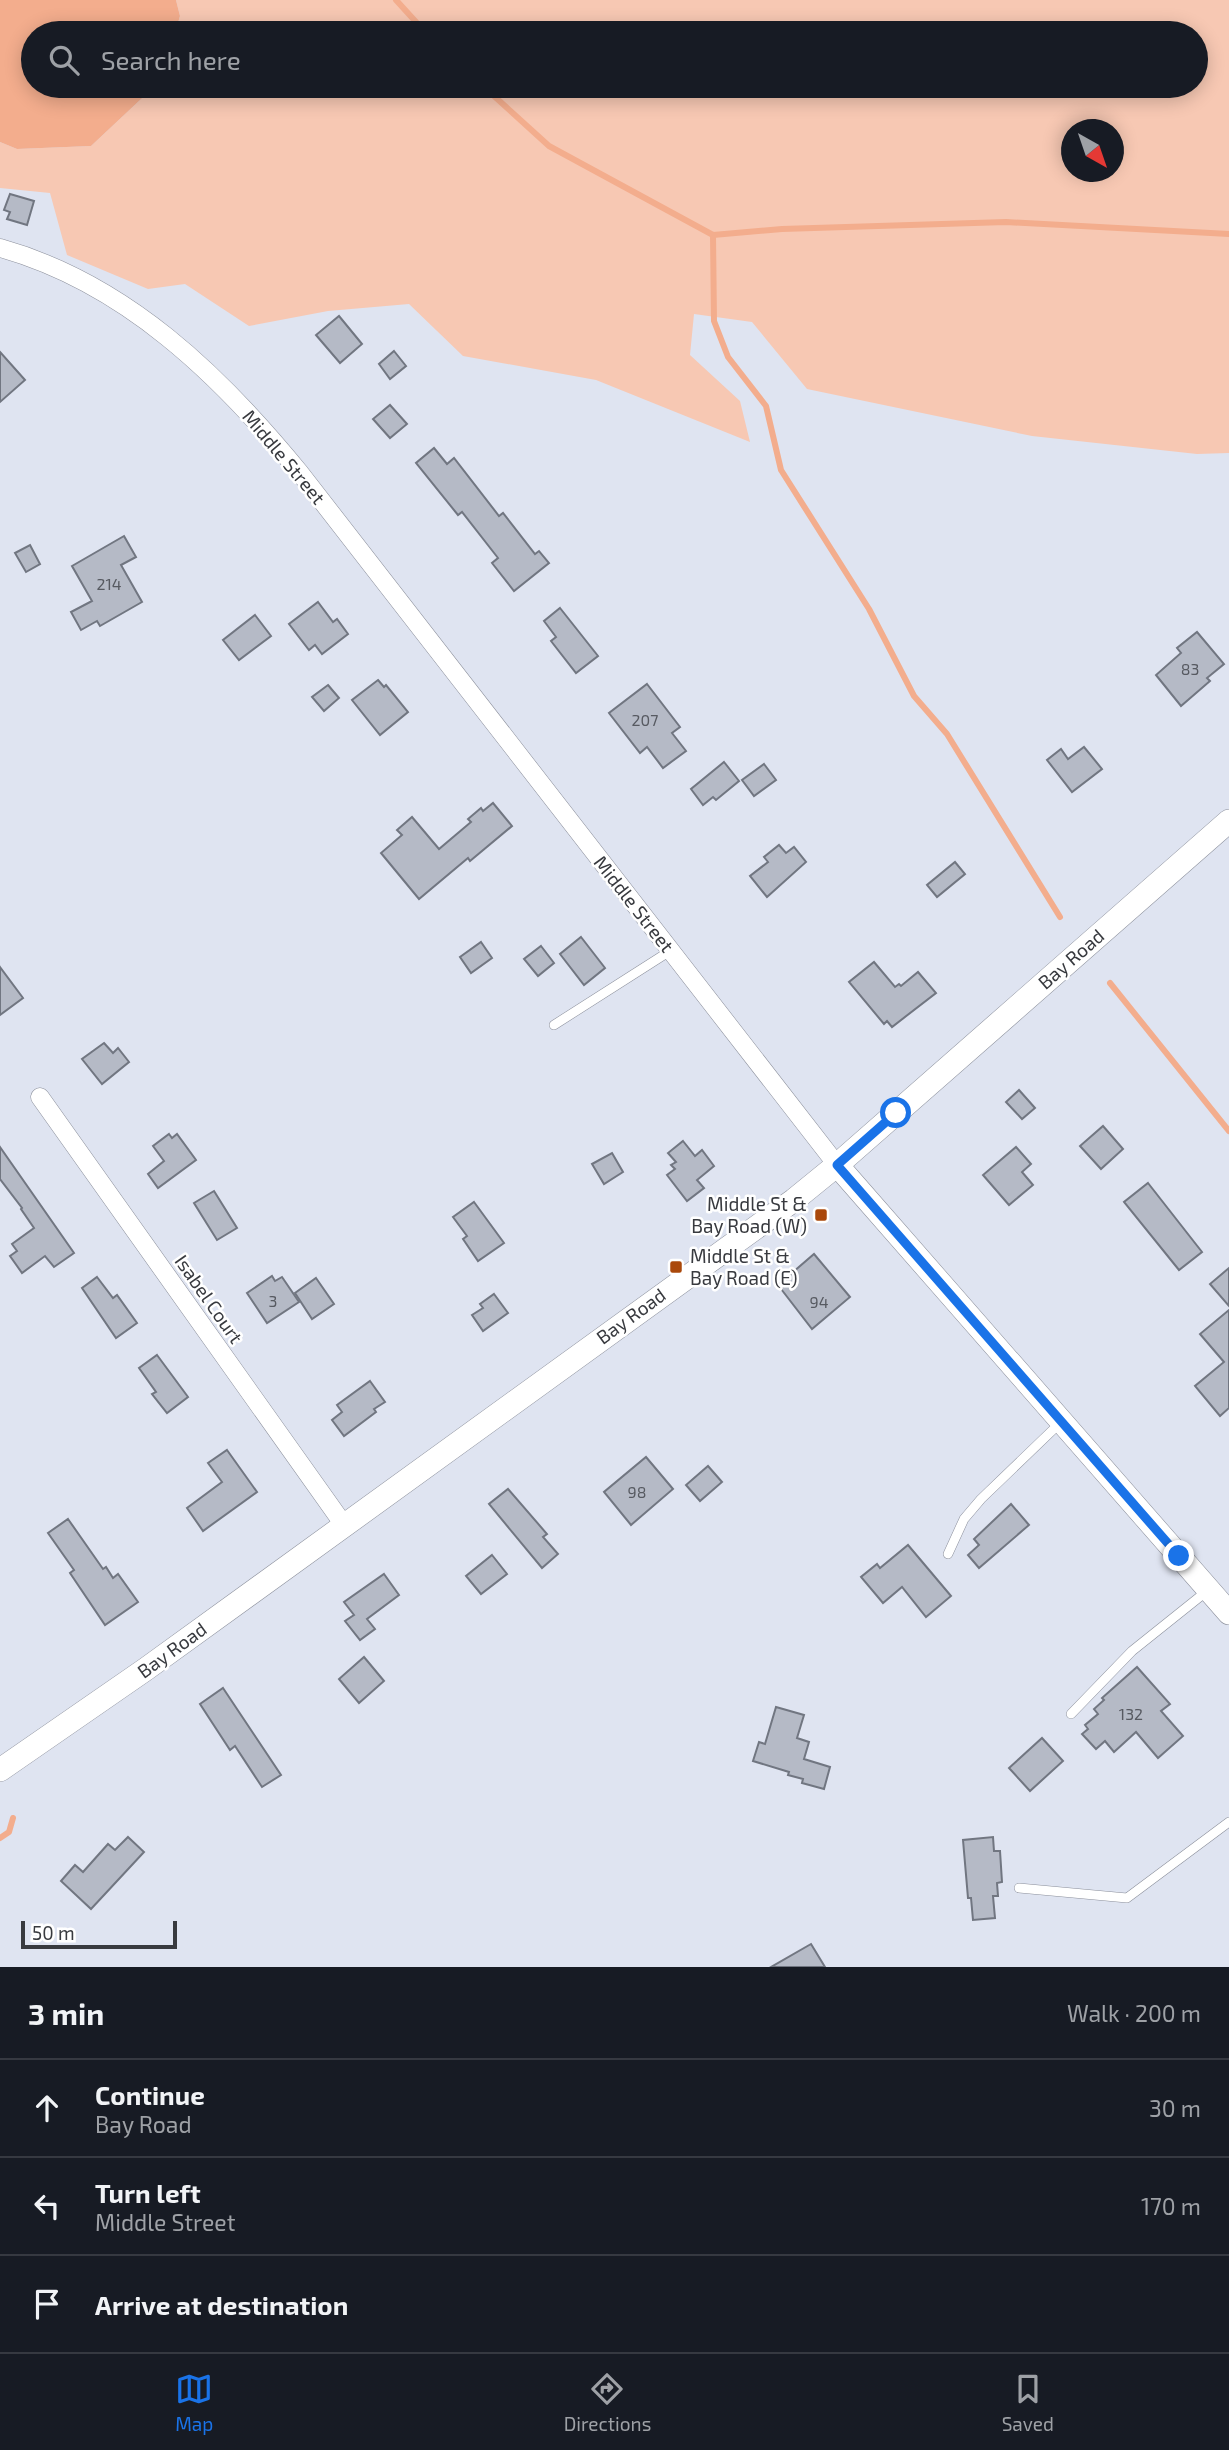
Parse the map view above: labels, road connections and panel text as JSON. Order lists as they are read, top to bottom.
{
  "streets": {
    "main road": ["Middle Street", "Bay Road"],
    "street": ["Isabel Court"]
  },
  "crossings": [
    ["Middle Street", "Bay Road"],
    ["Bay Road", "Isabel Court"]
  ],
  "places": {
    "transit": ["Middle St & Bay Road (W)", "Middle St & Bay Road (E)"]
  },
  "house_numbers": [
    "214",
    "83",
    "207",
    "3",
    "94",
    "98",
    "132"
  ],
  "scale_bar": "50 m",
  "north": "bottom right",
  "page": {
    "search": "Search here",
    "scale": "50 m",
    "heading": ["3 min", "Walk · 200 m"],
    "list": [
      ["Continue", "Bay Road", "30 m"],
      ["Turn left", "Middle Street", "170 m"],
      "Arrive at destination"
    ],
    "nav": ["Map", "Directions", "Saved"]
  }
}
